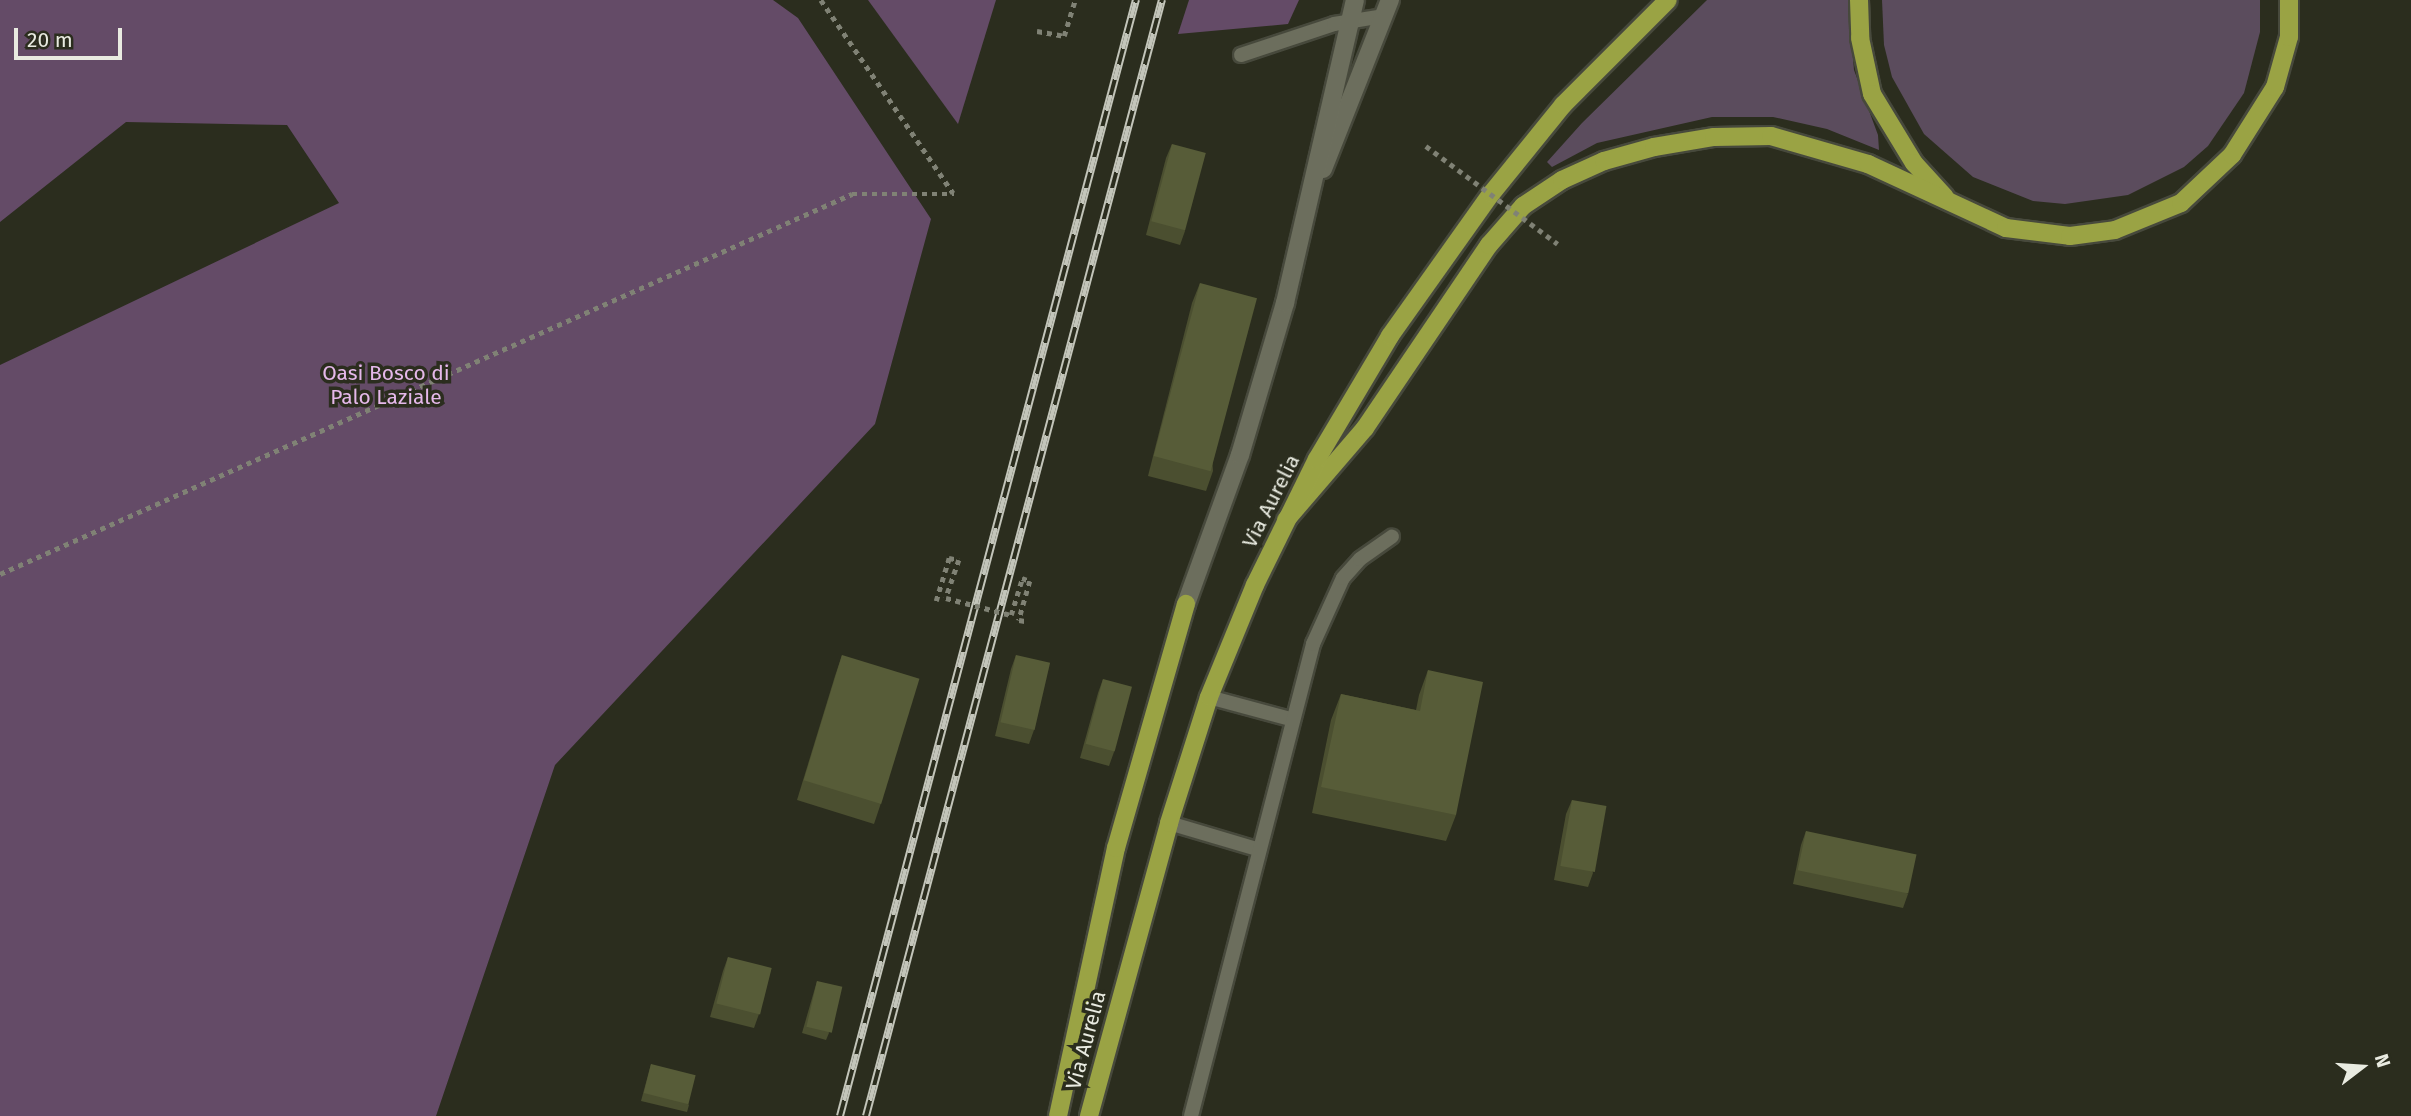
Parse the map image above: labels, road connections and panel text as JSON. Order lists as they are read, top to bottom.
{
  "streets": {
    "main road": ["Via Aurelia"]
  },
  "parks": ["Oasi Bosco di Palo Laziale"],
  "scale_bar": "20 m",
  "north": "right"
}
